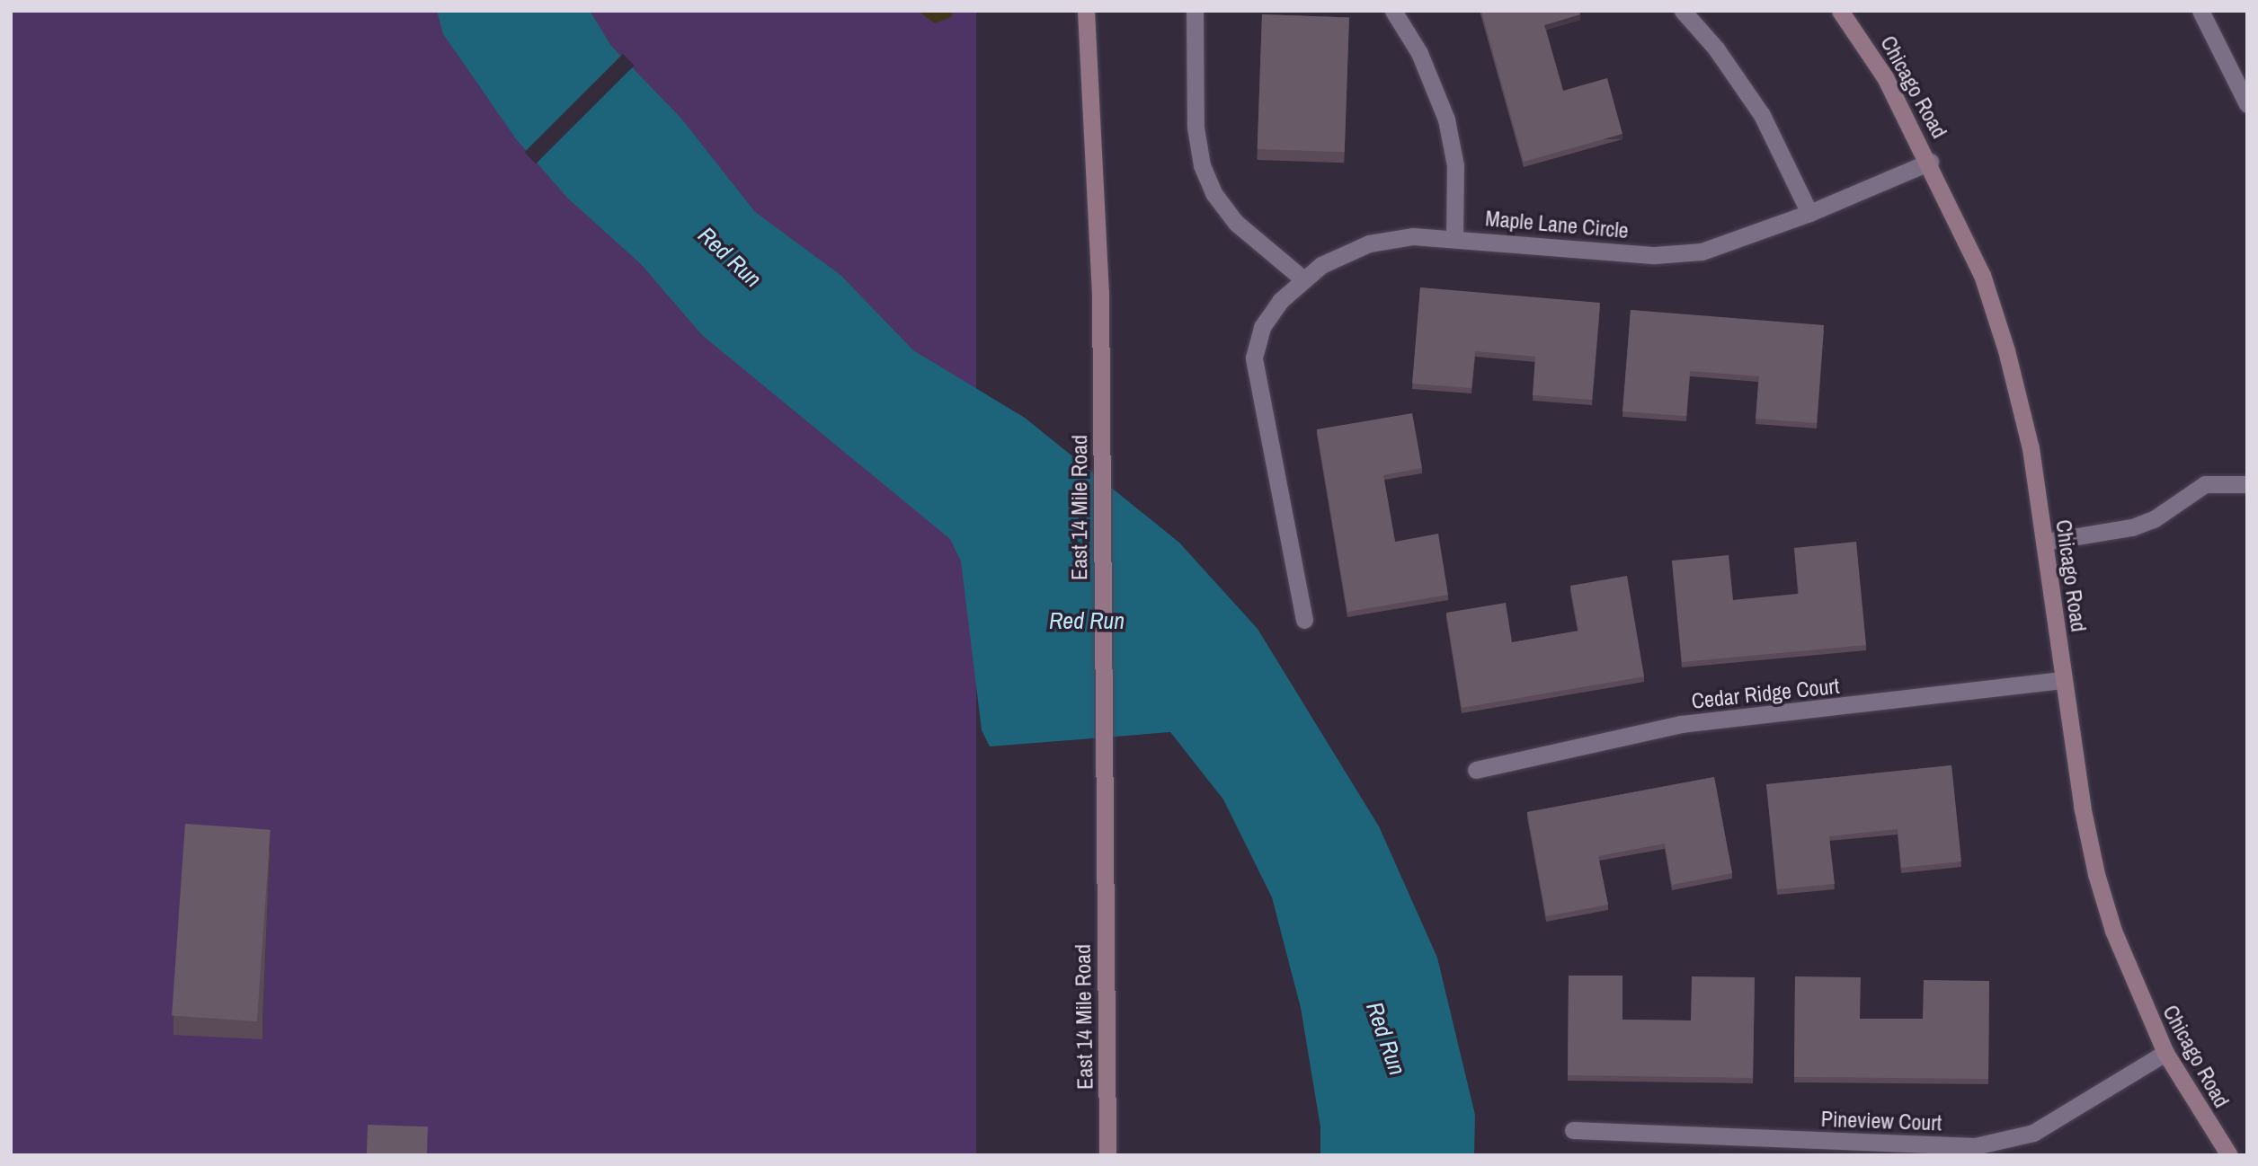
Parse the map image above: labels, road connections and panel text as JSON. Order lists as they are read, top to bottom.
{
  "streets": {
    "main road": ["Chicago Road", "East 14 Mile Road"],
    "street": ["Maple Lane Circle", "Cedar Ridge Court", "Pineview Court"]
  },
  "crossings": [
    ["Chicago Road", "Maple Lane Circle"],
    ["Chicago Road", "Cedar Ridge Court"],
    ["Chicago Road", "Pineview Court"]
  ],
  "water": ["Red Run"]
}
